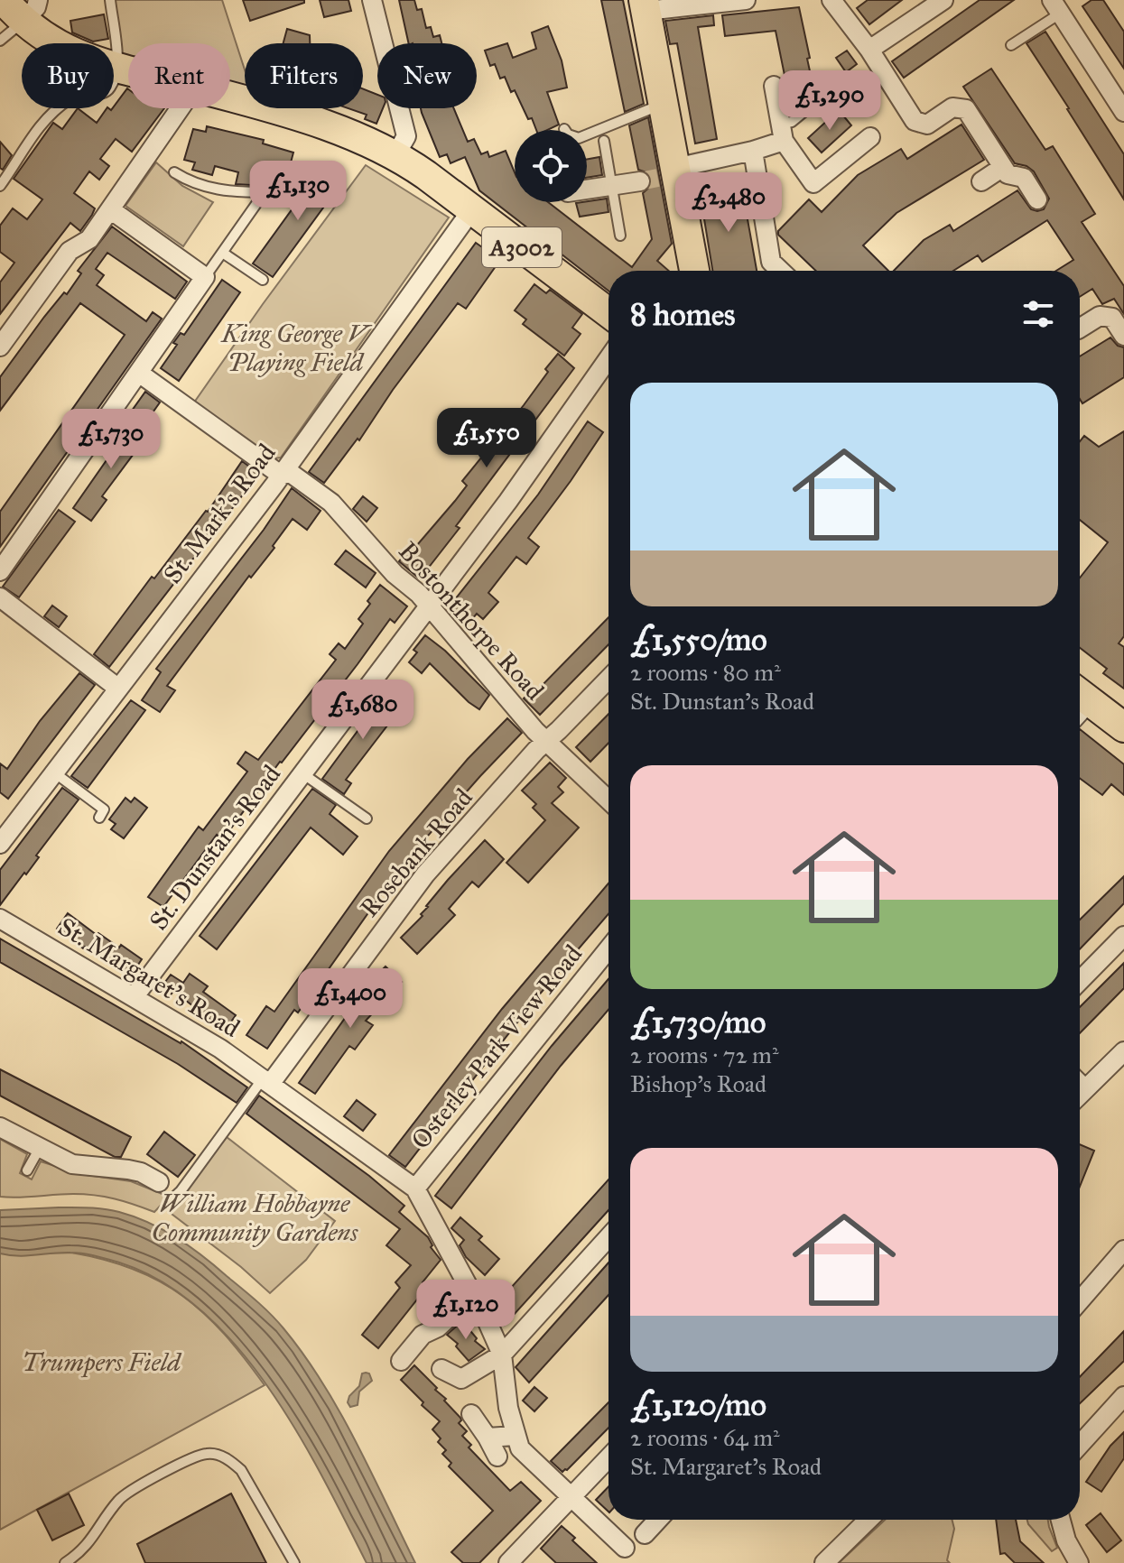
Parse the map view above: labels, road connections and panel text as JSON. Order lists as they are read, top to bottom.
{
  "streets": {
    "main road": ["A3002"],
    "street": [
      "St. Mark's Road",
      "Bostonthorpe Road",
      "St. Dunstan's Road",
      "Rosebank Road",
      "St. Margaret's Road",
      "Osterley Park View Road"
    ]
  },
  "crossings": [
    ["A3002", "St. Mark's Road"],
    ["St. Mark's Road", "Bostonthorpe Road"],
    ["Bostonthorpe Road", "St. Dunstan's Road"],
    ["Bostonthorpe Road", "Rosebank Road"],
    ["St. Dunstan's Road", "St. Margaret's Road"],
    ["Rosebank Road", "St. Margaret's Road"],
    ["St. Margaret's Road", "Osterley Park View Road"]
  ],
  "parks": ["King George V Playing Field", "William Hobbayne Community Gardens", "Trumpers Field"],
  "page": {
    "chip": [
      "Buy",
      "Rent",
      "Filters",
      "New"
    ],
    "price": [
      "£1,290",
      "£1,130",
      "£2,480",
      "£1,550",
      "£1,730",
      "£1,680",
      "£1,400",
      "£1,120"
    ],
    "heading": "8 homes",
    "list": [
      {
        "name": "£1,550/mo",
        "note": "2 rooms · 80 m² · St. Dunstan's Road"
      },
      {
        "name": "£1,730/mo",
        "note": "2 rooms · 72 m² · Bishop's Road"
      },
      {
        "name": "£1,120/mo",
        "note": "2 rooms · 64 m² · St. Margaret's Road"
      }
    ]
  }
}
